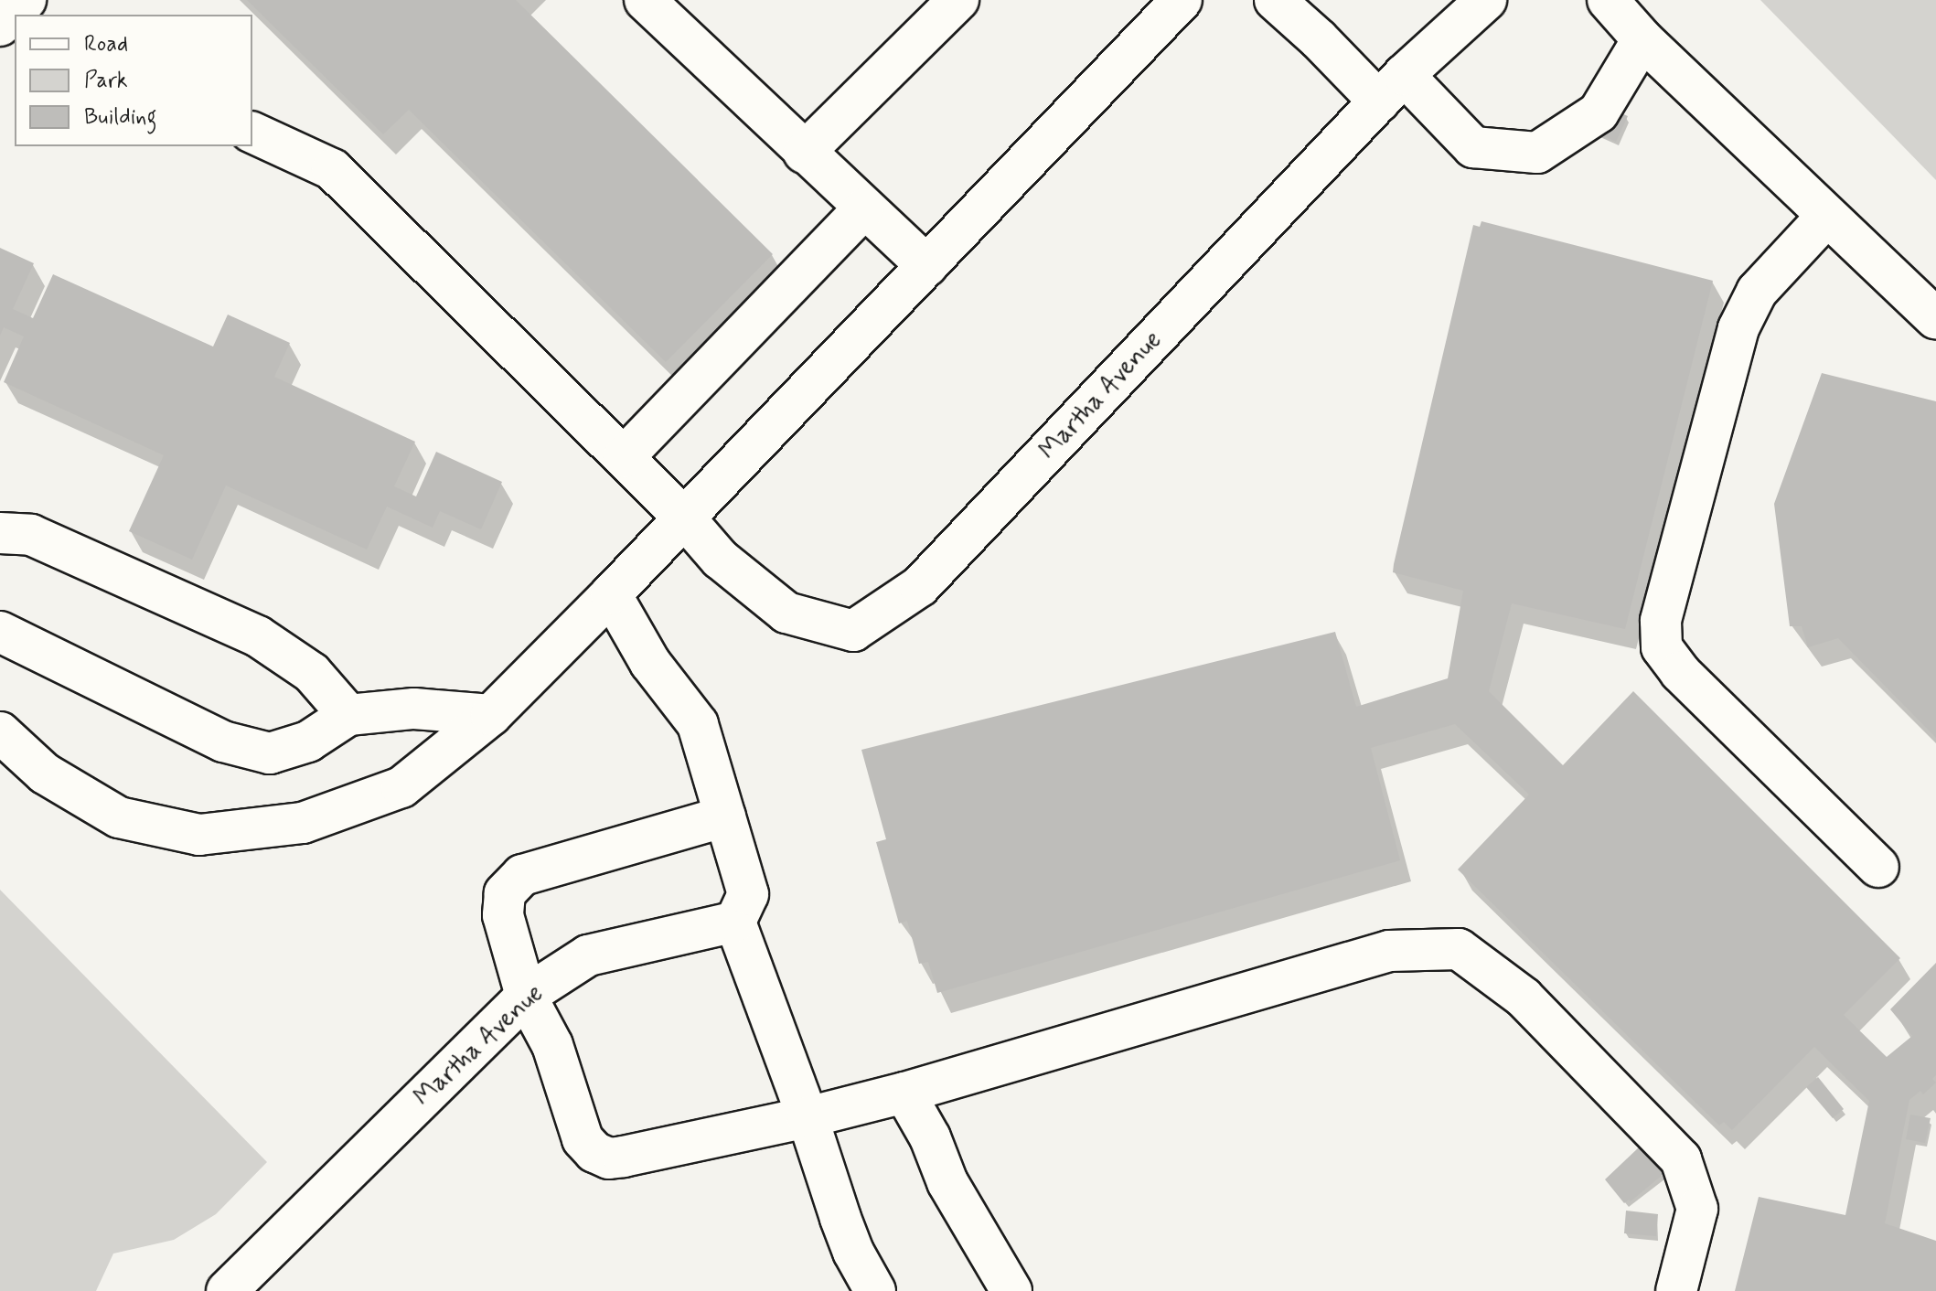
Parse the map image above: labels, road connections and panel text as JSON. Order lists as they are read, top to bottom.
{
  "streets": {
    "street": ["Martha Avenue"]
  },
  "legend": ["Road", "Park", "Building"]
}
